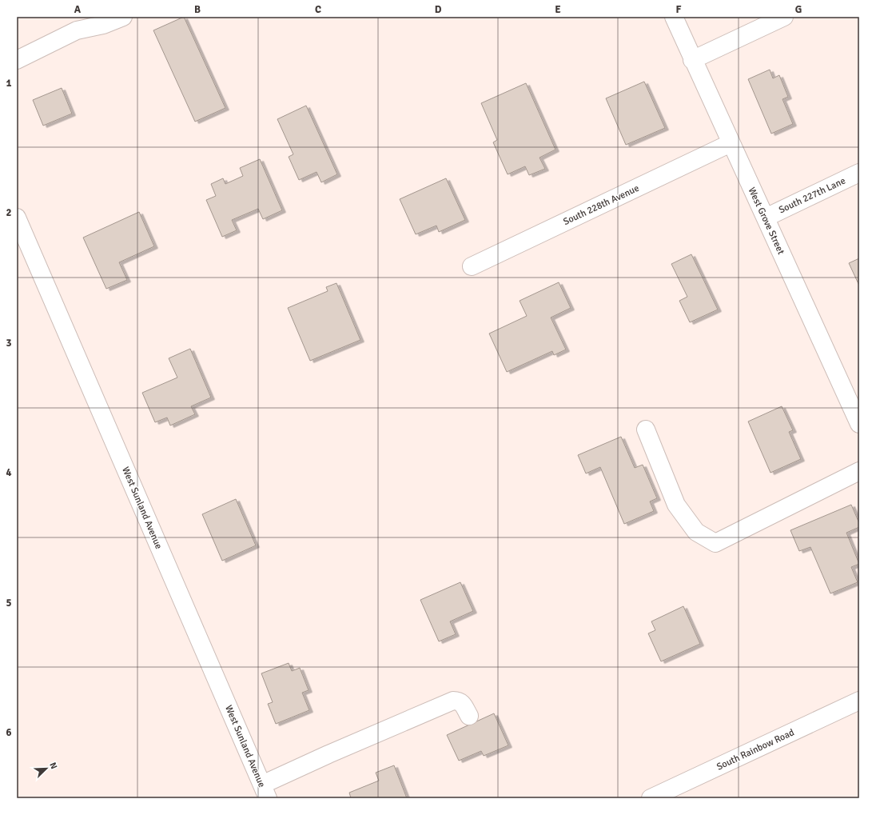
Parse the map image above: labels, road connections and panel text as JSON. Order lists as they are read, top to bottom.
{
  "streets": {
    "street": [
      "South 227th Lane",
      "South 228th Avenue",
      "West Grove Street",
      "West Sunland Avenue",
      "South Rainbow Road"
    ]
  },
  "crossings": [
    ["South 227th Lane", "West Grove Street"],
    ["South 228th Avenue", "West Grove Street"]
  ],
  "north": "top right",
  "grid": {
    "columns": [
      "A",
      "B",
      "C",
      "D",
      "E",
      "F",
      "G"
    ],
    "rows": [
      "1",
      "2",
      "3",
      "4",
      "5",
      "6"
    ]
  }
}
